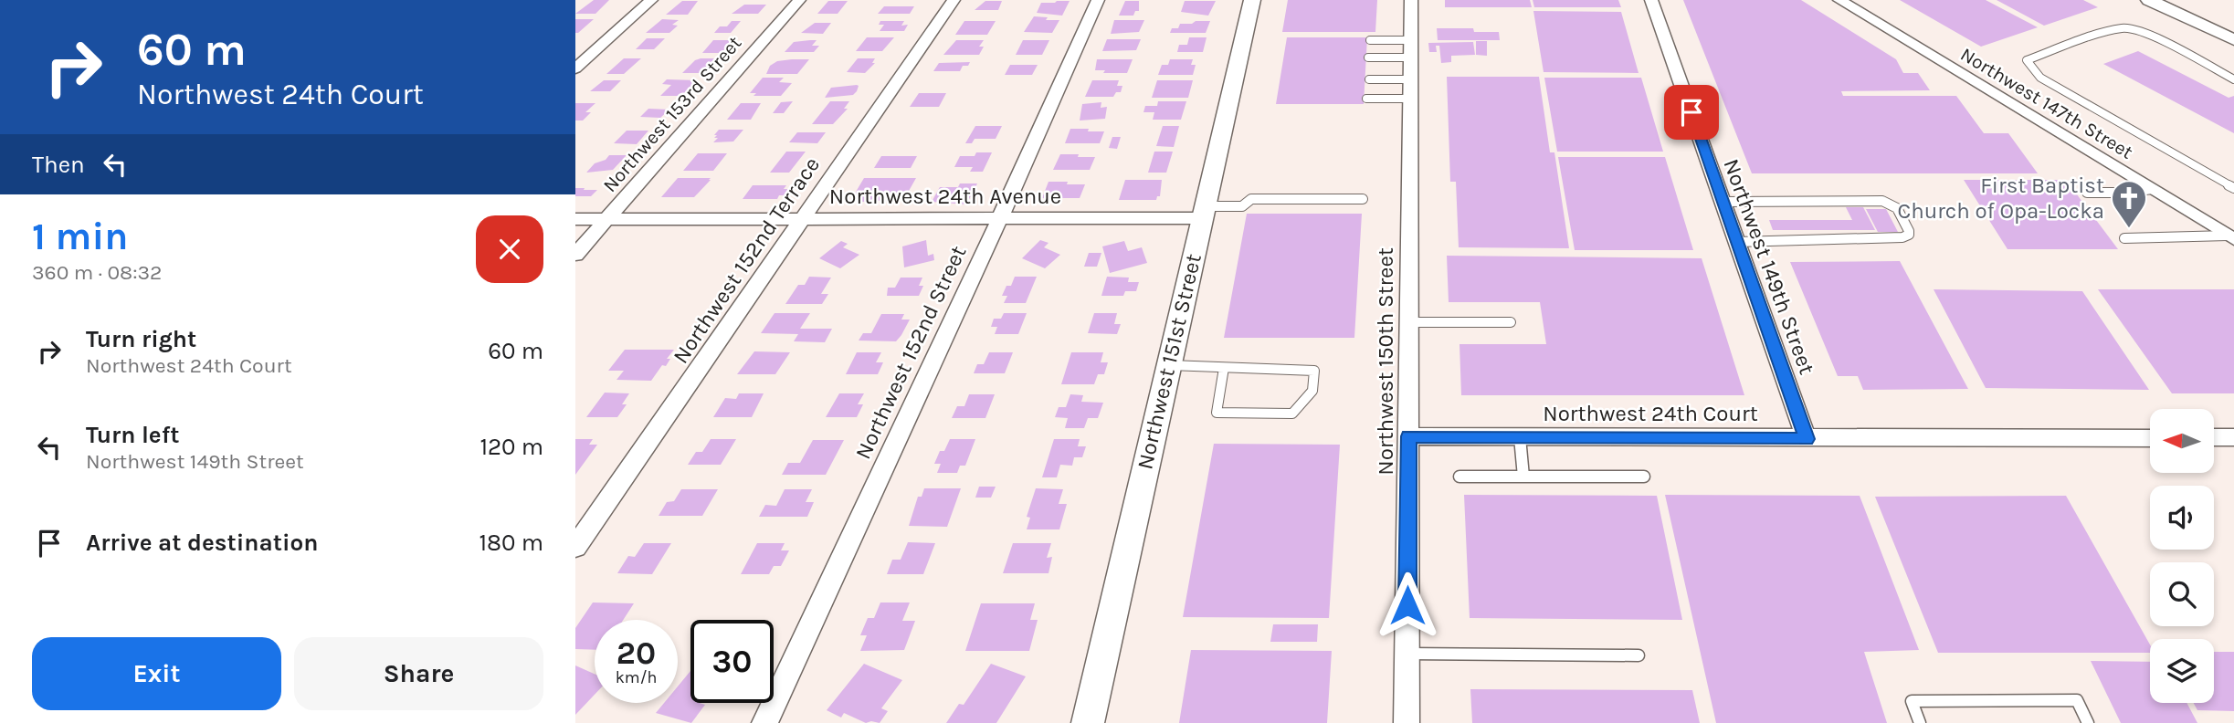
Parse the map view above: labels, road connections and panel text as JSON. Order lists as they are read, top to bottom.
{
  "streets": {
    "street": [
      "Northwest 147th Street",
      "Northwest 153rd Street",
      "Northwest 24th Avenue",
      "Northwest 152nd Terrace",
      "Northwest 149th Street",
      "Northwest 152nd Street",
      "Northwest 151st Street",
      "Northwest 150th Street",
      "Northwest 24th Court"
    ]
  },
  "crossings": [
    ["Northwest 153rd Street", "Northwest 24th Avenue"],
    ["Northwest 24th Avenue", "Northwest 152nd Terrace"],
    ["Northwest 24th Avenue", "Northwest 152nd Street"],
    ["Northwest 24th Avenue", "Northwest 151st Street"],
    ["Northwest 149th Street", "Northwest 24th Court"],
    ["Northwest 150th Street", "Northwest 24th Court"]
  ],
  "places": {
    "church": ["First Baptist Church of Opa-Locka"]
  },
  "north": "left",
  "page": {
    "turn": ["60 m", "Northwest 24th Court"],
    "then": "Then",
    "heading": ["1 min", "360 m · 08:32"],
    "list": [
      {
        "name": "Turn right",
        "note": "Northwest 24th Court",
        "value": "60 m"
      },
      {
        "name": "Turn left",
        "note": "Northwest 149th Street",
        "value": "120 m"
      },
      {
        "name": "Arrive at destination",
        "value": "180 m"
      }
    ],
    "speed": "20 km/h",
    "limit": "30",
    "buttons": ["Exit", "Share"]
  }
}
